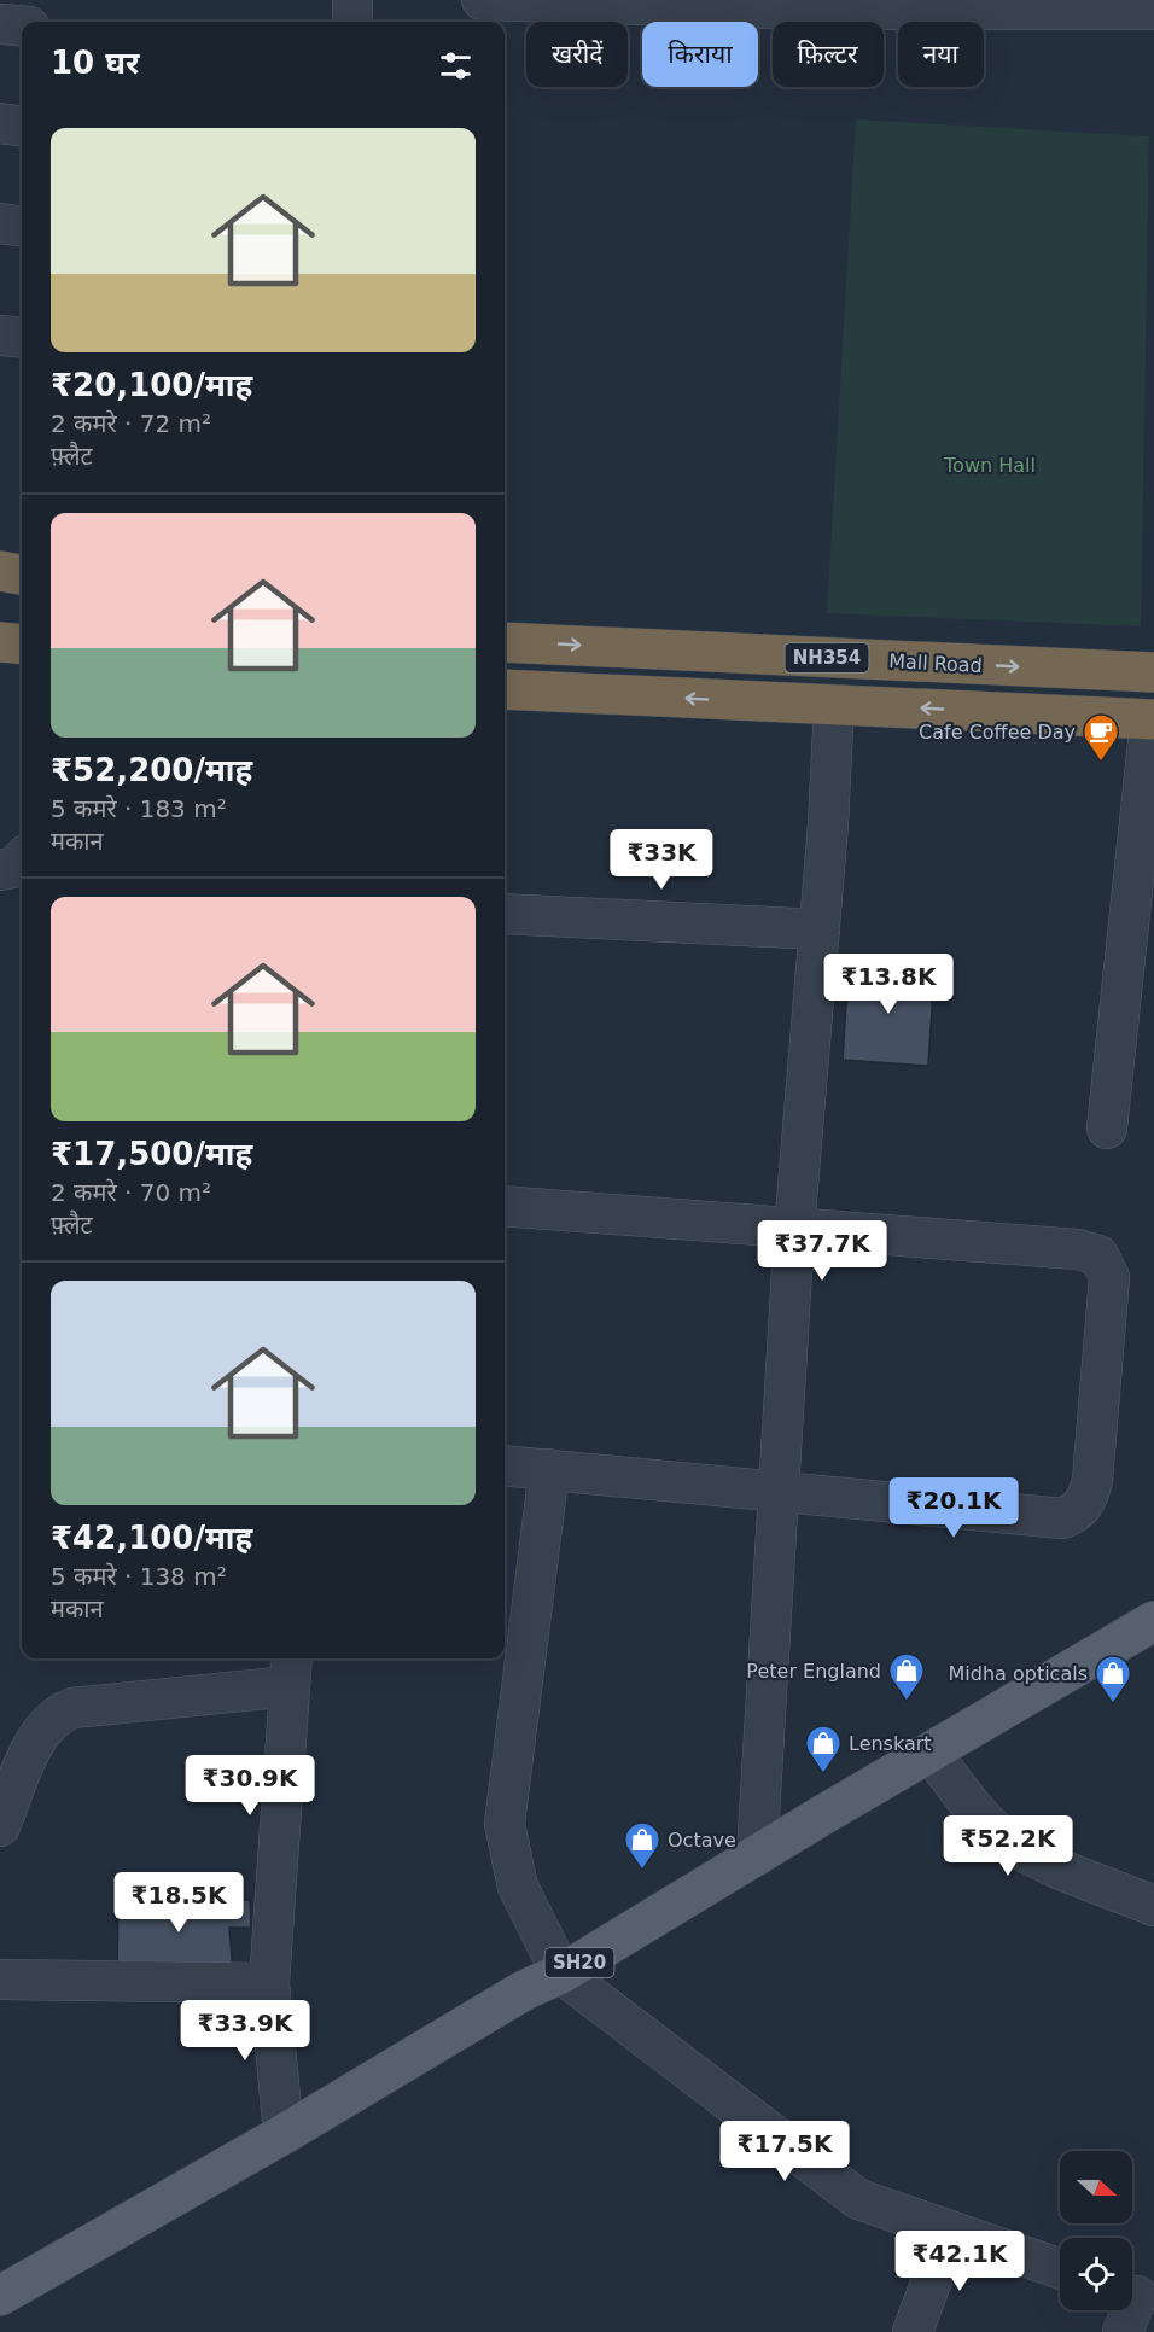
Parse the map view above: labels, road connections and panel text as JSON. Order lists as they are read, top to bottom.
{
  "streets": {
    "highway": ["NH354", "Mall Road"],
    "main road": ["SH20"]
  },
  "parks": ["Town Hall"],
  "places": {
    "cafe": ["Cafe Coffee Day"],
    "shop": [
      "Peter England",
      "Midha opticals",
      "Lenskart",
      "Octave"
    ]
  },
  "north": "right",
  "page": {
    "chip": [
      "खरीदें",
      "किराया",
      "फ़िल्टर",
      "नया"
    ],
    "heading": "10 घर",
    "list": [
      {
        "name": "₹20,100/माह",
        "note": "2 कमरे · 72 m² · फ़्लैट"
      },
      {
        "name": "₹52,200/माह",
        "note": "5 कमरे · 183 m² · मकान"
      },
      {
        "name": "₹17,500/माह",
        "note": "2 कमरे · 70 m² · फ़्लैट"
      },
      {
        "name": "₹42,100/माह",
        "note": "5 कमरे · 138 m² · मकान"
      }
    ],
    "price": [
      "₹33K",
      "₹13.8K",
      "₹37.7K",
      "₹20.1K",
      "₹30.9K",
      "₹52.2K",
      "₹18.5K",
      "₹33.9K",
      "₹17.5K",
      "₹42.1K"
    ]
  }
}
